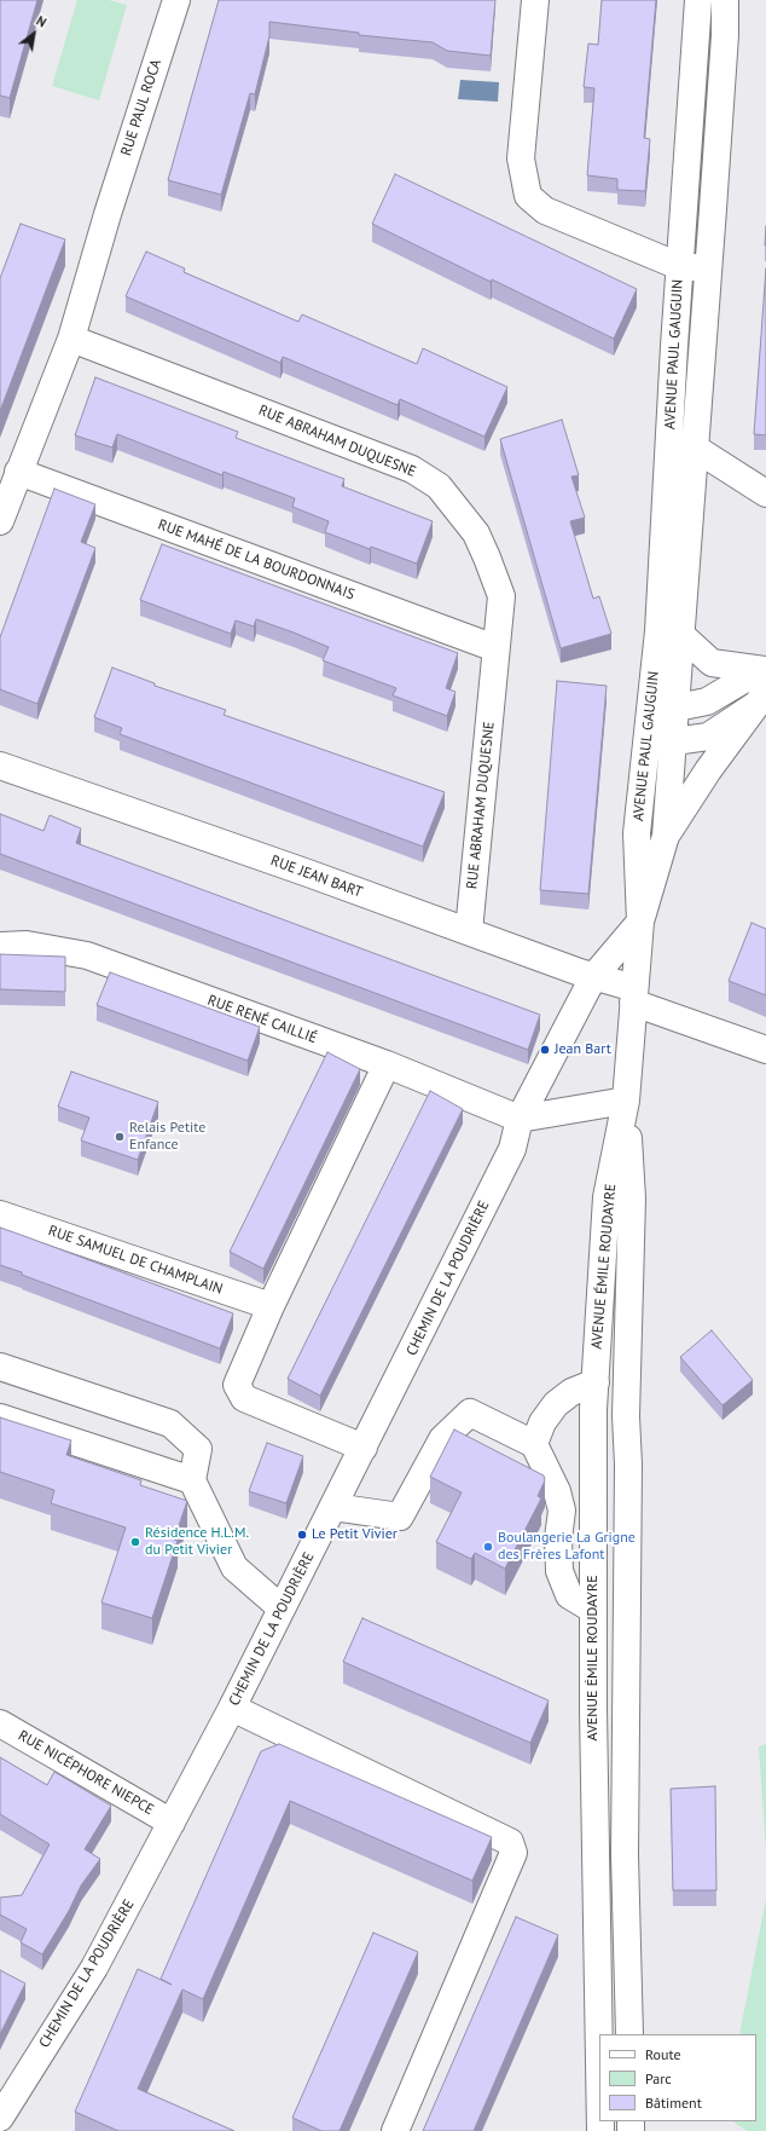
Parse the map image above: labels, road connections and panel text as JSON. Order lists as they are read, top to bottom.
{
  "streets": {
    "street": [
      "RUE PAUL ROCA",
      "AVENUE PAUL GAUGUIN",
      "RUE ABRAHAM DUQUESNE",
      "RUE MAHÉ DE LA BOURDONNAIS",
      "RUE JEAN BART",
      "RUE RENÉ CAILLIÉ",
      "RUE SAMUEL DE CHAMPLAIN",
      "AVENUE ÉMILE ROUDAYRE",
      "CHEMIN DE LA POUDRIÈRE",
      "RUE NICÉPHORE NIEPCE"
    ]
  },
  "crossings": [
    ["RUE PAUL ROCA", "RUE ABRAHAM DUQUESNE"],
    ["RUE PAUL ROCA", "RUE MAHÉ DE LA BOURDONNAIS"],
    ["AVENUE PAUL GAUGUIN", "AVENUE ÉMILE ROUDAYRE"],
    ["AVENUE PAUL GAUGUIN", "CHEMIN DE LA POUDRIÈRE"],
    ["RUE ABRAHAM DUQUESNE", "RUE MAHÉ DE LA BOURDONNAIS"],
    ["RUE ABRAHAM DUQUESNE", "RUE JEAN BART"],
    ["RUE JEAN BART", "AVENUE ÉMILE ROUDAYRE"],
    ["RUE JEAN BART", "CHEMIN DE LA POUDRIÈRE"],
    ["RUE RENÉ CAILLIÉ", "CHEMIN DE LA POUDRIÈRE"],
    ["AVENUE ÉMILE ROUDAYRE", "CHEMIN DE LA POUDRIÈRE"],
    ["CHEMIN DE LA POUDRIÈRE", "RUE NICÉPHORE NIEPCE"]
  ],
  "places": [
    "Jean Bart",
    "Relais Petite Enfance",
    "Le Petit Vivier",
    "Résidence H.L.M. du Petit Vivier",
    "Boulangerie La Grigne des Frères Lafont"
  ],
  "legend": ["Route", "Parc", "Bâtiment"],
  "north": "top right"
}
